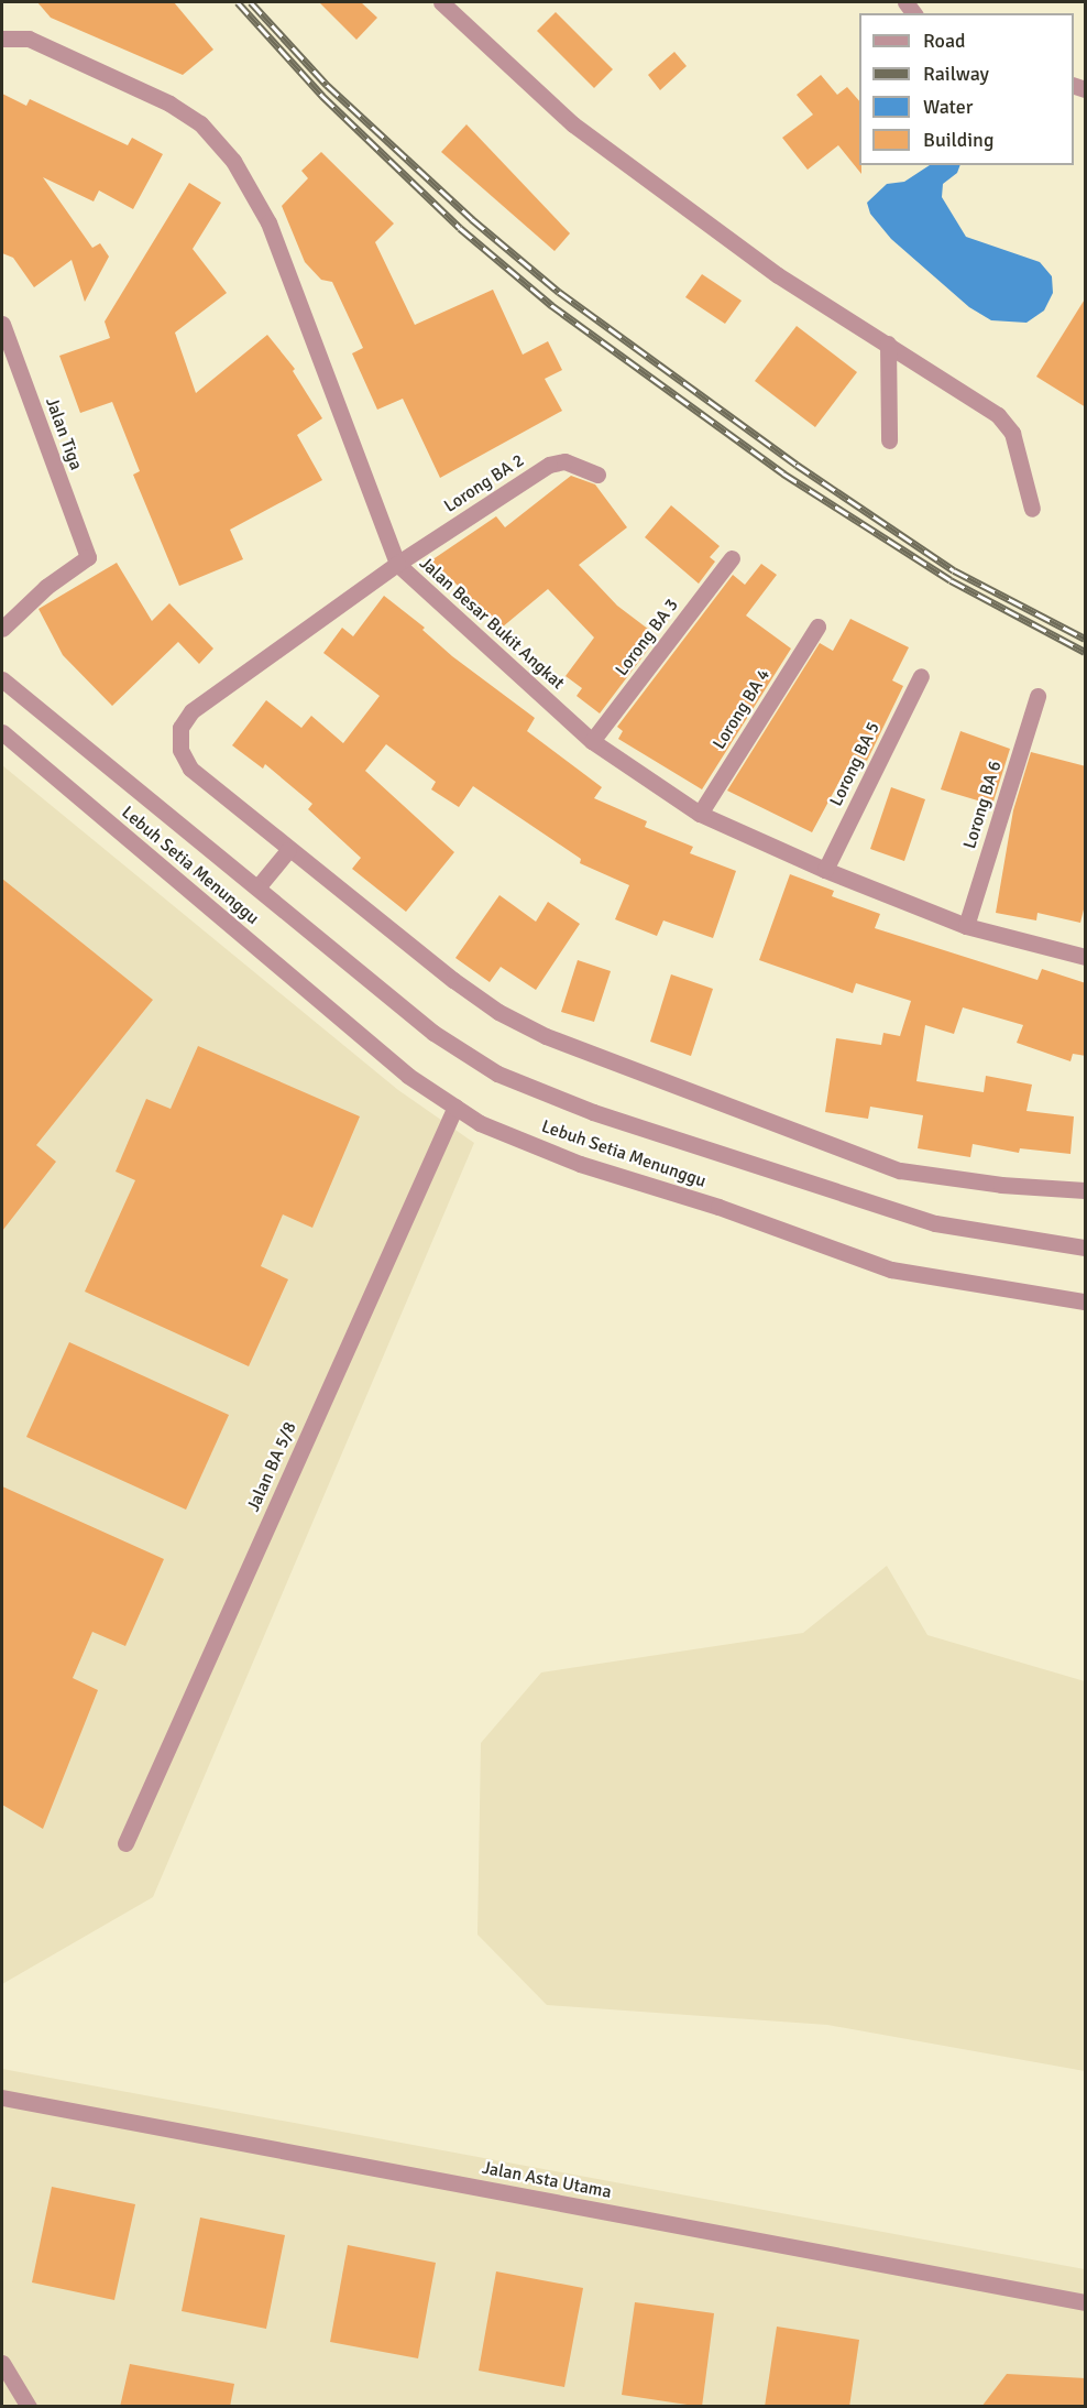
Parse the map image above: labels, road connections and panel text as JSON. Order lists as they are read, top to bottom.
{
  "streets": {
    "street": [
      "Jalan Tiga",
      "Lorong BA 2",
      "Jalan Besar Bukit Angkat",
      "Lorong BA 3",
      "Lorong BA 4",
      "Lorong BA 5",
      "Lorong BA 6",
      "Lebuh Setia Menunggu",
      "Jalan BA 5/8",
      "Jalan Asta Utama"
    ]
  },
  "crossings": [
    ["Lorong BA 2", "Jalan Besar Bukit Angkat"],
    ["Jalan Besar Bukit Angkat", "Lorong BA 3"],
    ["Jalan Besar Bukit Angkat", "Lorong BA 4"],
    ["Jalan Besar Bukit Angkat", "Lorong BA 5"],
    ["Jalan Besar Bukit Angkat", "Lorong BA 6"],
    ["Lebuh Setia Menunggu", "Jalan BA 5/8"]
  ],
  "legend": [
    "Road",
    "Railway",
    "Water",
    "Building"
  ]
}
